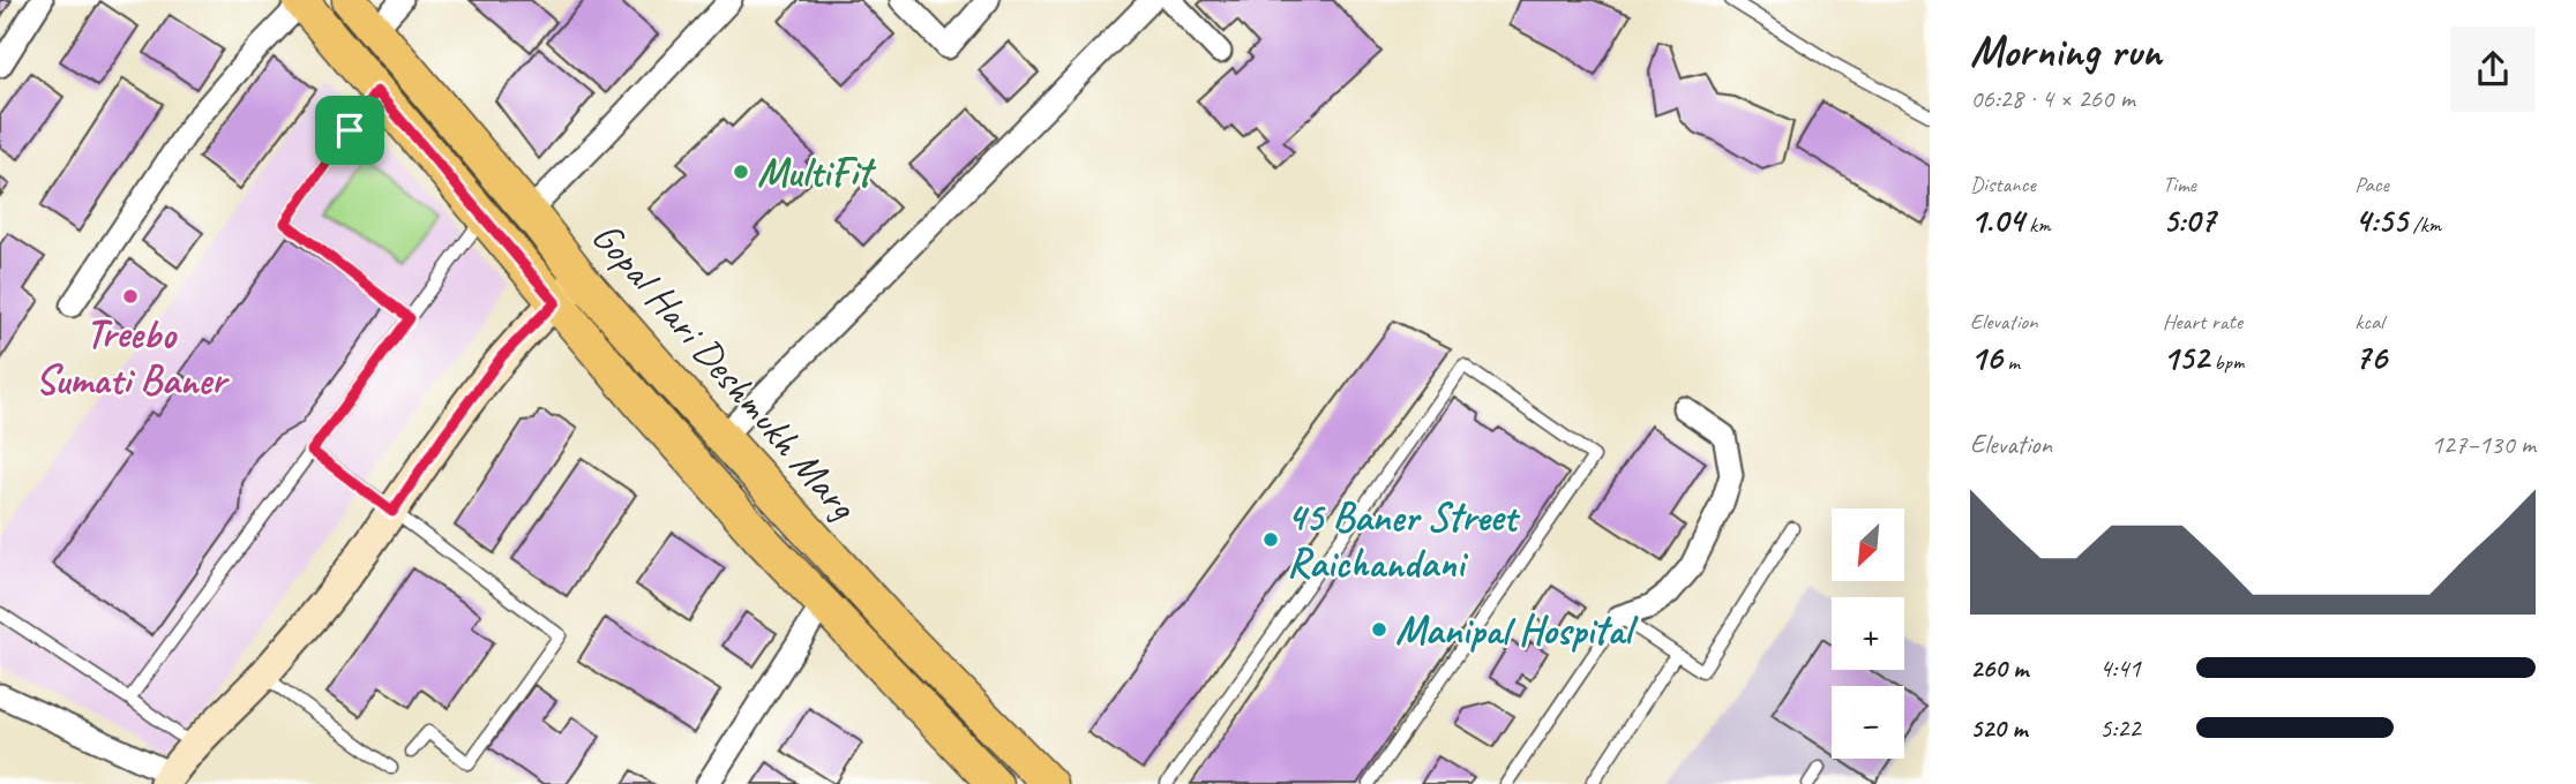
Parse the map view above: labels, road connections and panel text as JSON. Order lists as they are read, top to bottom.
{
  "streets": {
    "main road": ["Gopal Hari Deshmukh Marg"]
  },
  "places": [
    "MultiFit",
    "Treebo Sumati Baner",
    "45 Baner Street Raichandani",
    "Manipal Hospital"
  ],
  "north": "bottom left",
  "page": {
    "heading": ["Morning run", "06:28 · 4 × 260 m"],
    "stats": [
      ["Distance", "1.04 km"],
      ["Time", "5:07"],
      ["Pace", "4:55 /km"],
      ["Elevation", "16 m"],
      ["Heart rate", "152 bpm"],
      ["kcal", "76"]
    ],
    "chart": ["Elevation", "127–130 m"],
    "map_buttons": ["+", "−"],
    "list": [
      {
        "name": "260 m",
        "note": "4:41"
      },
      {
        "name": "520 m",
        "note": "5:22"
      }
    ]
  }
}
